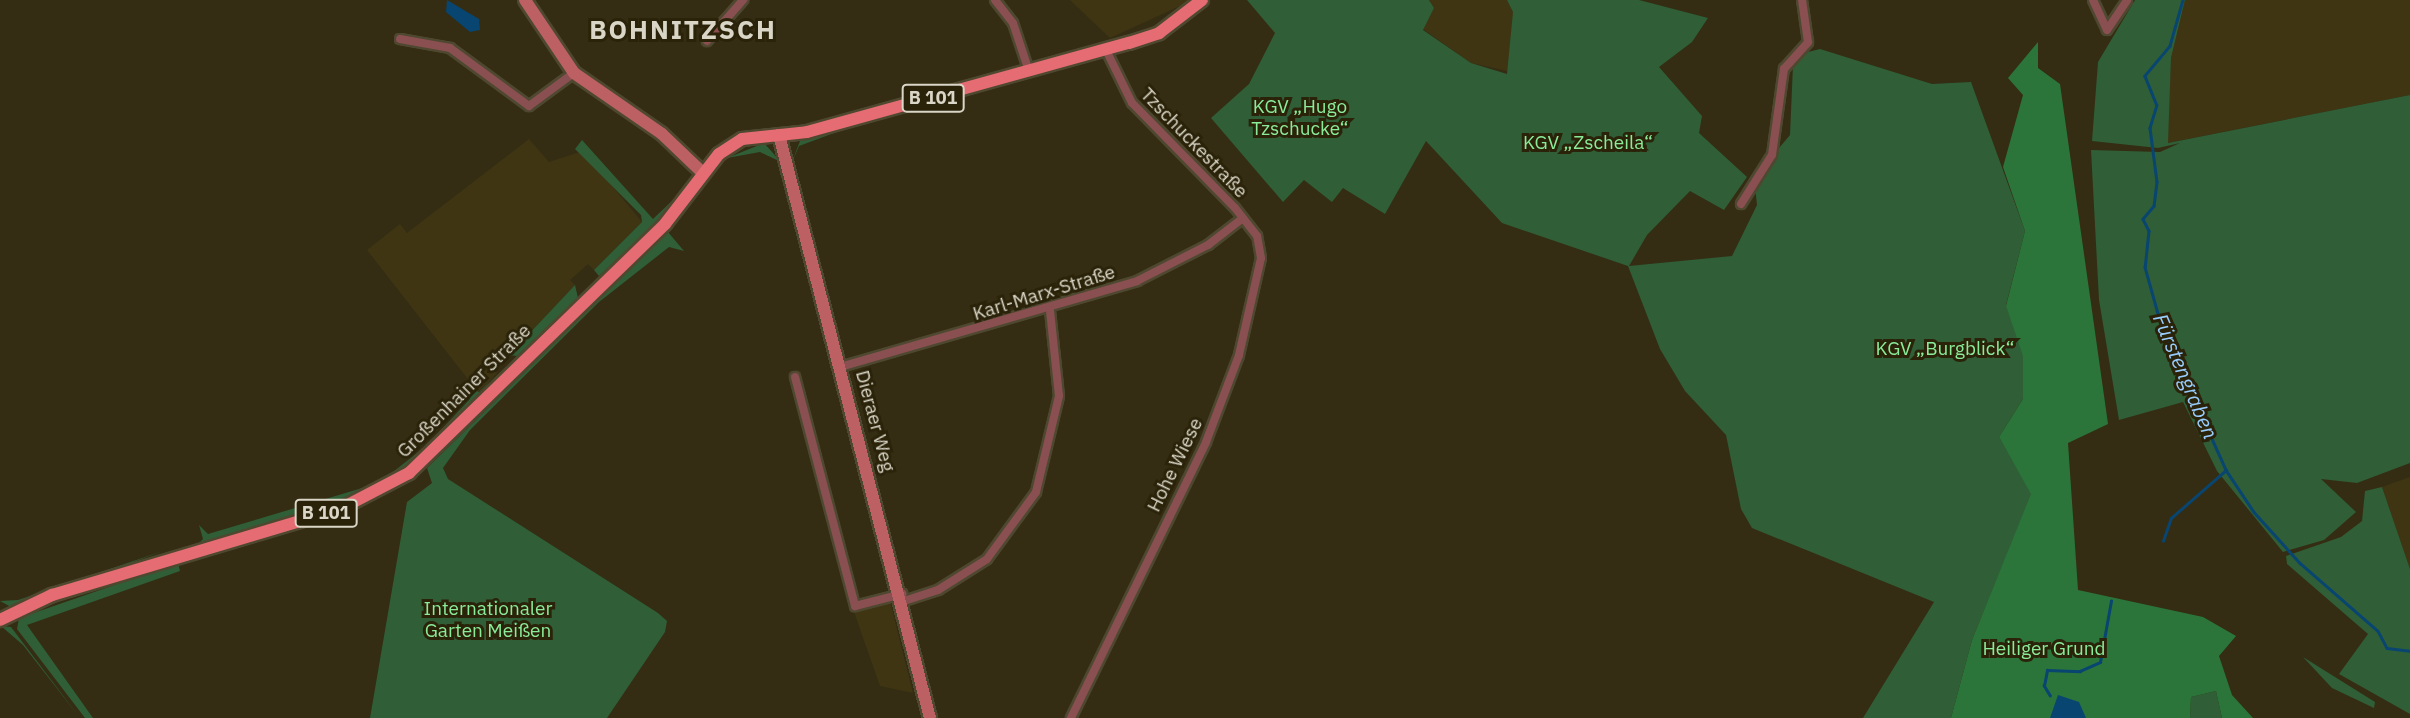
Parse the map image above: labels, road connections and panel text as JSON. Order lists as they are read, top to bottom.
{
  "streets": {
    "main road": ["B 101", "Großenhainer Straße", "Dieraer Weg"],
    "street": ["Tzschuckestraße", "Karl-Marx-Straße", "Hohe Wiese"]
  },
  "crossings": [
    ["B 101", "Tzschuckestraße"],
    ["B 101", "Großenhainer Straße"],
    ["B 101", "Dieraer Weg"],
    ["Tzschuckestraße", "Karl-Marx-Straße"],
    ["Tzschuckestraße", "Hohe Wiese"],
    ["Karl-Marx-Straße", "Dieraer Weg"],
    ["Karl-Marx-Straße", "Hohe Wiese"]
  ],
  "districts": ["BOHNITZSCH"],
  "water": ["Fürstengraben"],
  "parks": [
    "KGV „Hugo Tzschucke“",
    "KGV „Zscheila“",
    "KGV „Burgblick“",
    "Internationaler Garten Meißen",
    "Heiliger Grund"
  ]
}
